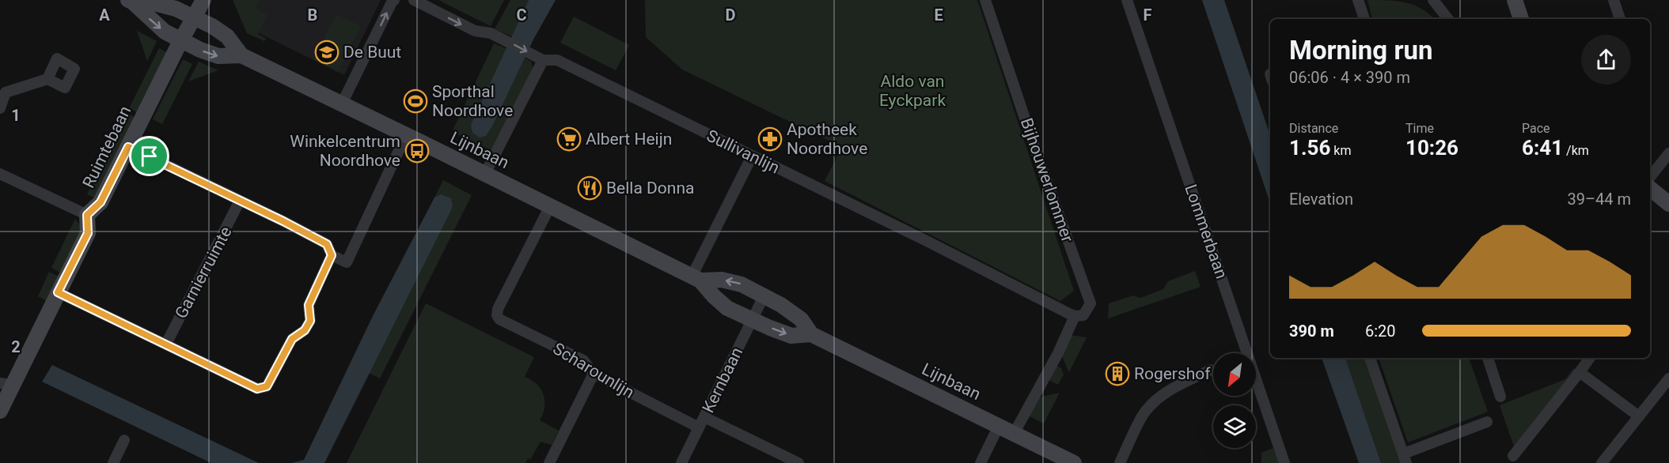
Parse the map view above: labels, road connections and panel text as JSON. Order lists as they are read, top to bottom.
{
  "streets": {
    "street": [
      "Ruimtebaan",
      "Lijnbaan",
      "Sullivanlijn",
      "Bijhouwerlommer",
      "Lommerbaan",
      "Garnierruimte",
      "Scharounlijn",
      "Kernbaan"
    ]
  },
  "crossings": [
    ["Ruimtebaan", "Lijnbaan"],
    ["Lijnbaan", "Scharounlijn"],
    ["Lijnbaan", "Kernbaan"],
    ["Sullivanlijn", "Bijhouwerlommer"],
    ["Scharounlijn", "Kernbaan"]
  ],
  "parks": ["Aldo van Eyckpark"],
  "places": {
    "school or university": ["De Buut"],
    "sports": ["Sporthal Noordhove"],
    "supermarket": ["Albert Heijn"],
    "pharmacy": ["Apotheek Noordhove"],
    "bus stop": ["Winkelcentrum Noordhove"],
    "restaurant": ["Bella Donna"],
    "building": ["Rogershof"]
  },
  "north": "bottom left",
  "page": {
    "heading": ["Morning run", "06:06 · 4 × 390 m"],
    "stats": [
      ["Distance", "1.56 km"],
      ["Time", "10:26"],
      ["Pace", "6:41 /km"]
    ],
    "chart": ["Elevation", "39–44 m"],
    "list": [
      {
        "name": "390 m",
        "note": "6:20"
      }
    ]
  },
  "grid": {
    "columns": [
      "A",
      "B",
      "C",
      "D",
      "E",
      "F"
    ],
    "rows": ["1", "2"]
  }
}
